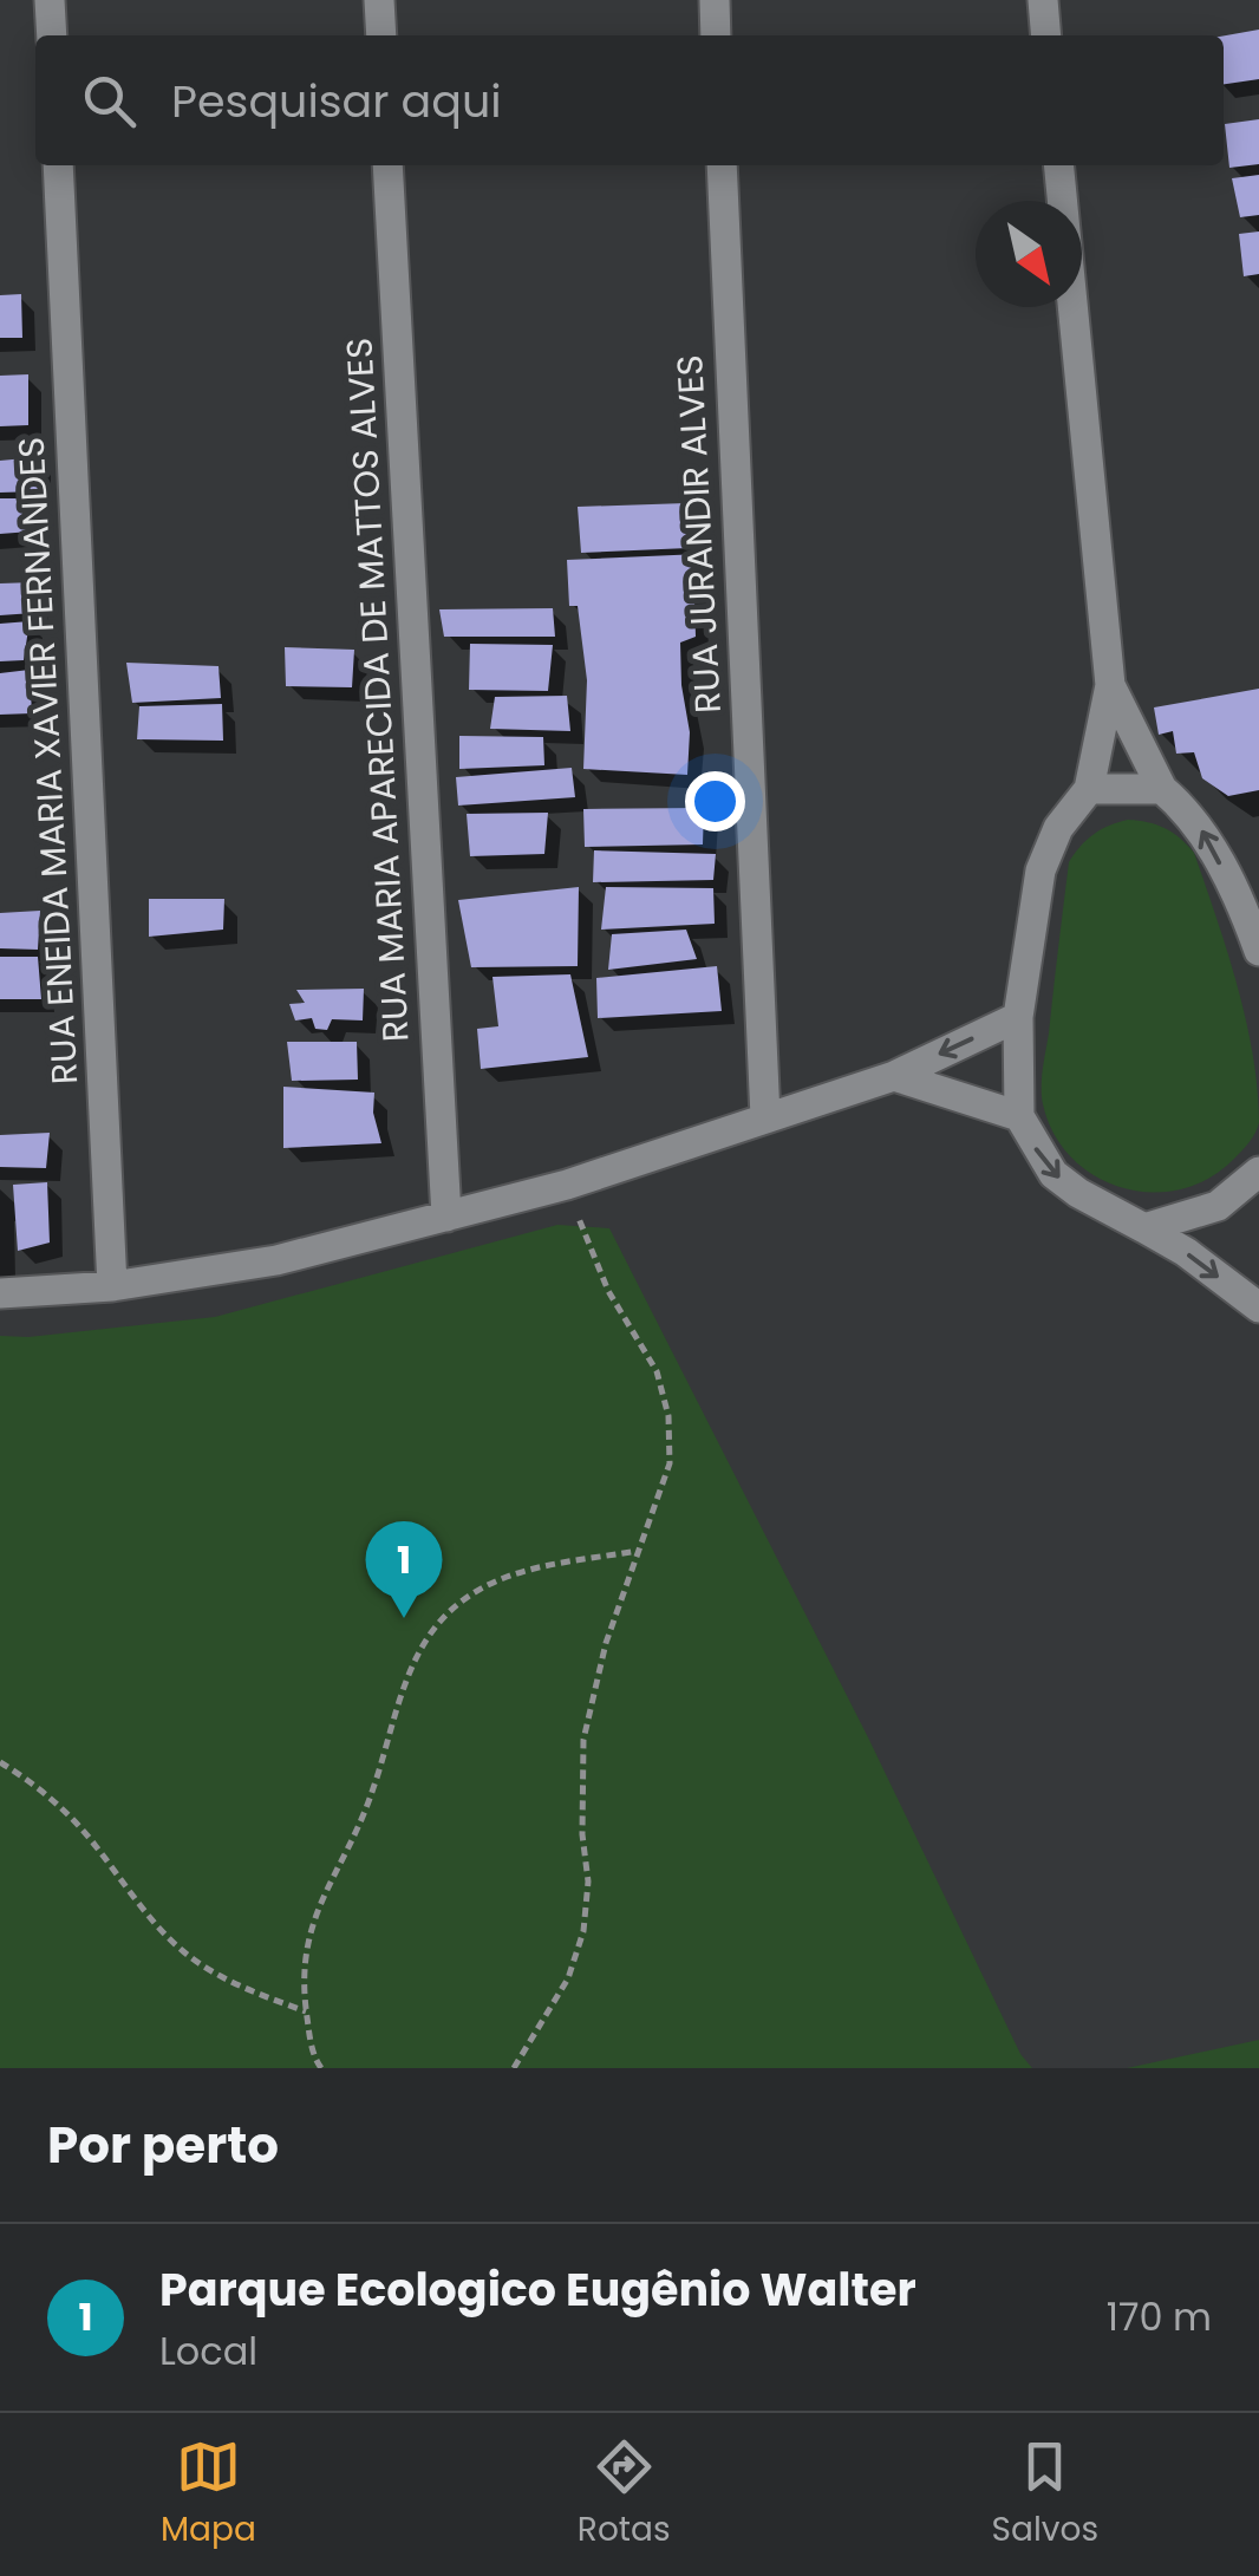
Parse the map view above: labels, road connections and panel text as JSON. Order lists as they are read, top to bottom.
{
  "streets": {
    "street": ["RUA JURANDIR ALVES", "RUA MARIA APARECIDA DE MATTOS ALVES", "RUA ENEIDA MARIA XAVIER FERNANDES"]
  },
  "north": "bottom right",
  "page": {
    "search": "Pesquisar aqui",
    "pins": "1",
    "heading": "Por perto",
    "list": [
      {
        "mark": "1",
        "name": "Parque Ecologico Eugênio Walter",
        "note": "Local",
        "value": "170 m"
      }
    ],
    "nav": ["Mapa", "Rotas", "Salvos"]
  }
}
